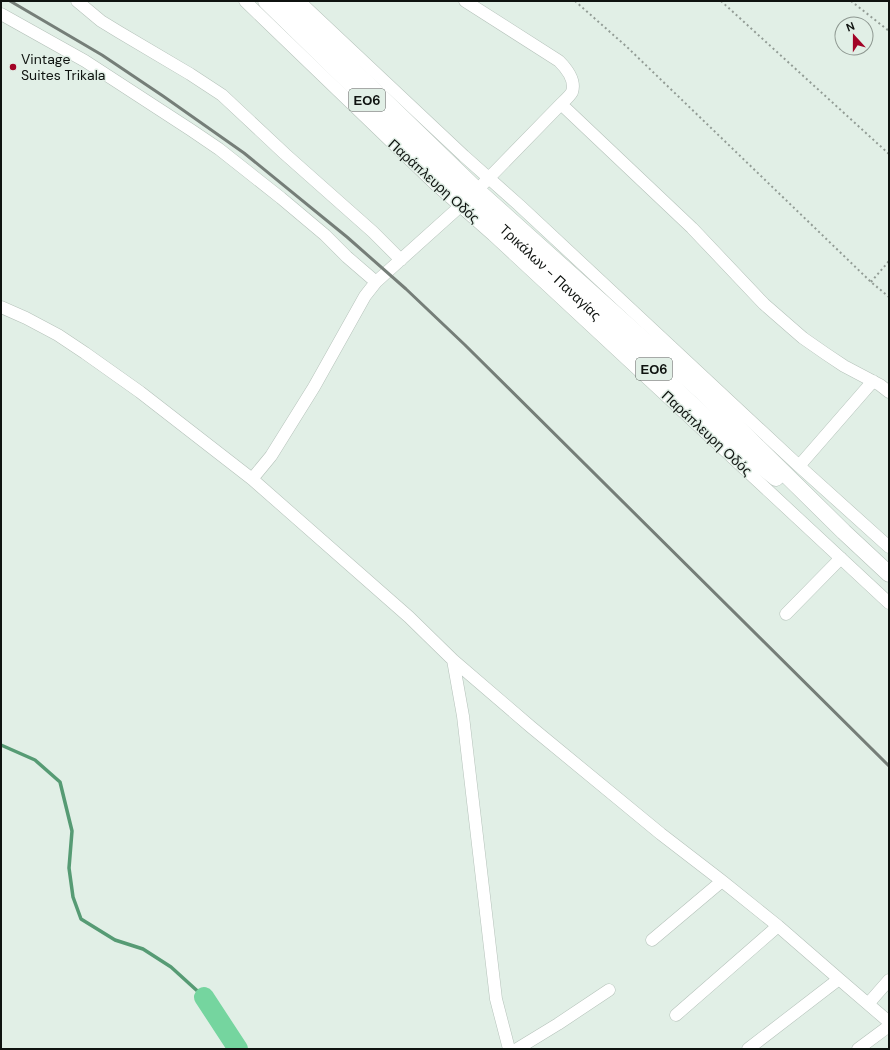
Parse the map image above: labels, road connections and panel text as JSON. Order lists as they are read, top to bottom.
{
  "streets": {
    "main road": ["ΕΟ6", "Τρικάλων - Παναγίας"],
    "street": ["Παράπλευρη Οδός"]
  },
  "crossings": [
    ["Παράπλευρη Οδός", "Τρικάλων - Παναγίας"]
  ],
  "places": ["Vintage Suites Trikala"],
  "north": "top"
}
